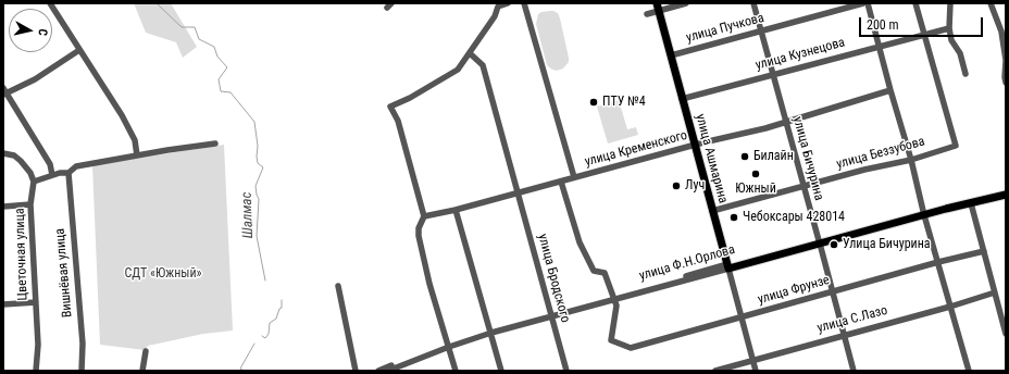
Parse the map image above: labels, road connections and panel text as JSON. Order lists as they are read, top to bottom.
{
  "streets": {
    "main road": ["улица Ашмарина", "улица Ф.Н.Орлова"],
    "street": [
      "улица Пучкова",
      "улица Кузнецова",
      "улица Кременского",
      "улица Беззубова",
      "улица Бичурина",
      "Цветочная улица",
      "Вишнёвая улица",
      "улица Бродского",
      "улица Фрунзе",
      "улица С.Лазо"
    ]
  },
  "crossings": [
    ["улица Пучкова", "улица Ашмарина"],
    ["улица Пучкова", "улица Бичурина"],
    ["улица Кузнецова", "улица Беззубова"],
    ["улица Кузнецова", "улица Ашмарина"],
    ["улица Кузнецова", "улица Бичурина"],
    ["улица Кременского", "улица Ашмарина"],
    ["улица Кременского", "улица Бичурина"],
    ["улица Кременского", "улица Бродского"],
    ["улица Беззубова", "улица Ашмарина"],
    ["улица Беззубова", "улица Бичурина"],
    ["улица Ашмарина", "улица Ф.Н.Орлова"],
    ["улица Ашмарина", "улица Фрунзе"],
    ["улица Ашмарина", "улица С.Лазо"],
    ["улица Бичурина", "улица Ф.Н.Орлова"],
    ["улица Бичурина", "улица Фрунзе"],
    ["улица Бичурина", "улица С.Лазо"],
    ["улица Ф.Н.Орлова", "улица Бродского"],
    ["улица Ф.Н.Орлова", "улица Фрунзе"]
  ],
  "water": ["Шалмас"],
  "parks": ["СДТ «Южный»"],
  "places": [
    "ПТУ №4",
    "Билайн",
    "Южный",
    "Луч",
    "Чебоксары 428014",
    "Улица Бичурина"
  ],
  "scale_bar": "200 m",
  "north": "right"
}
